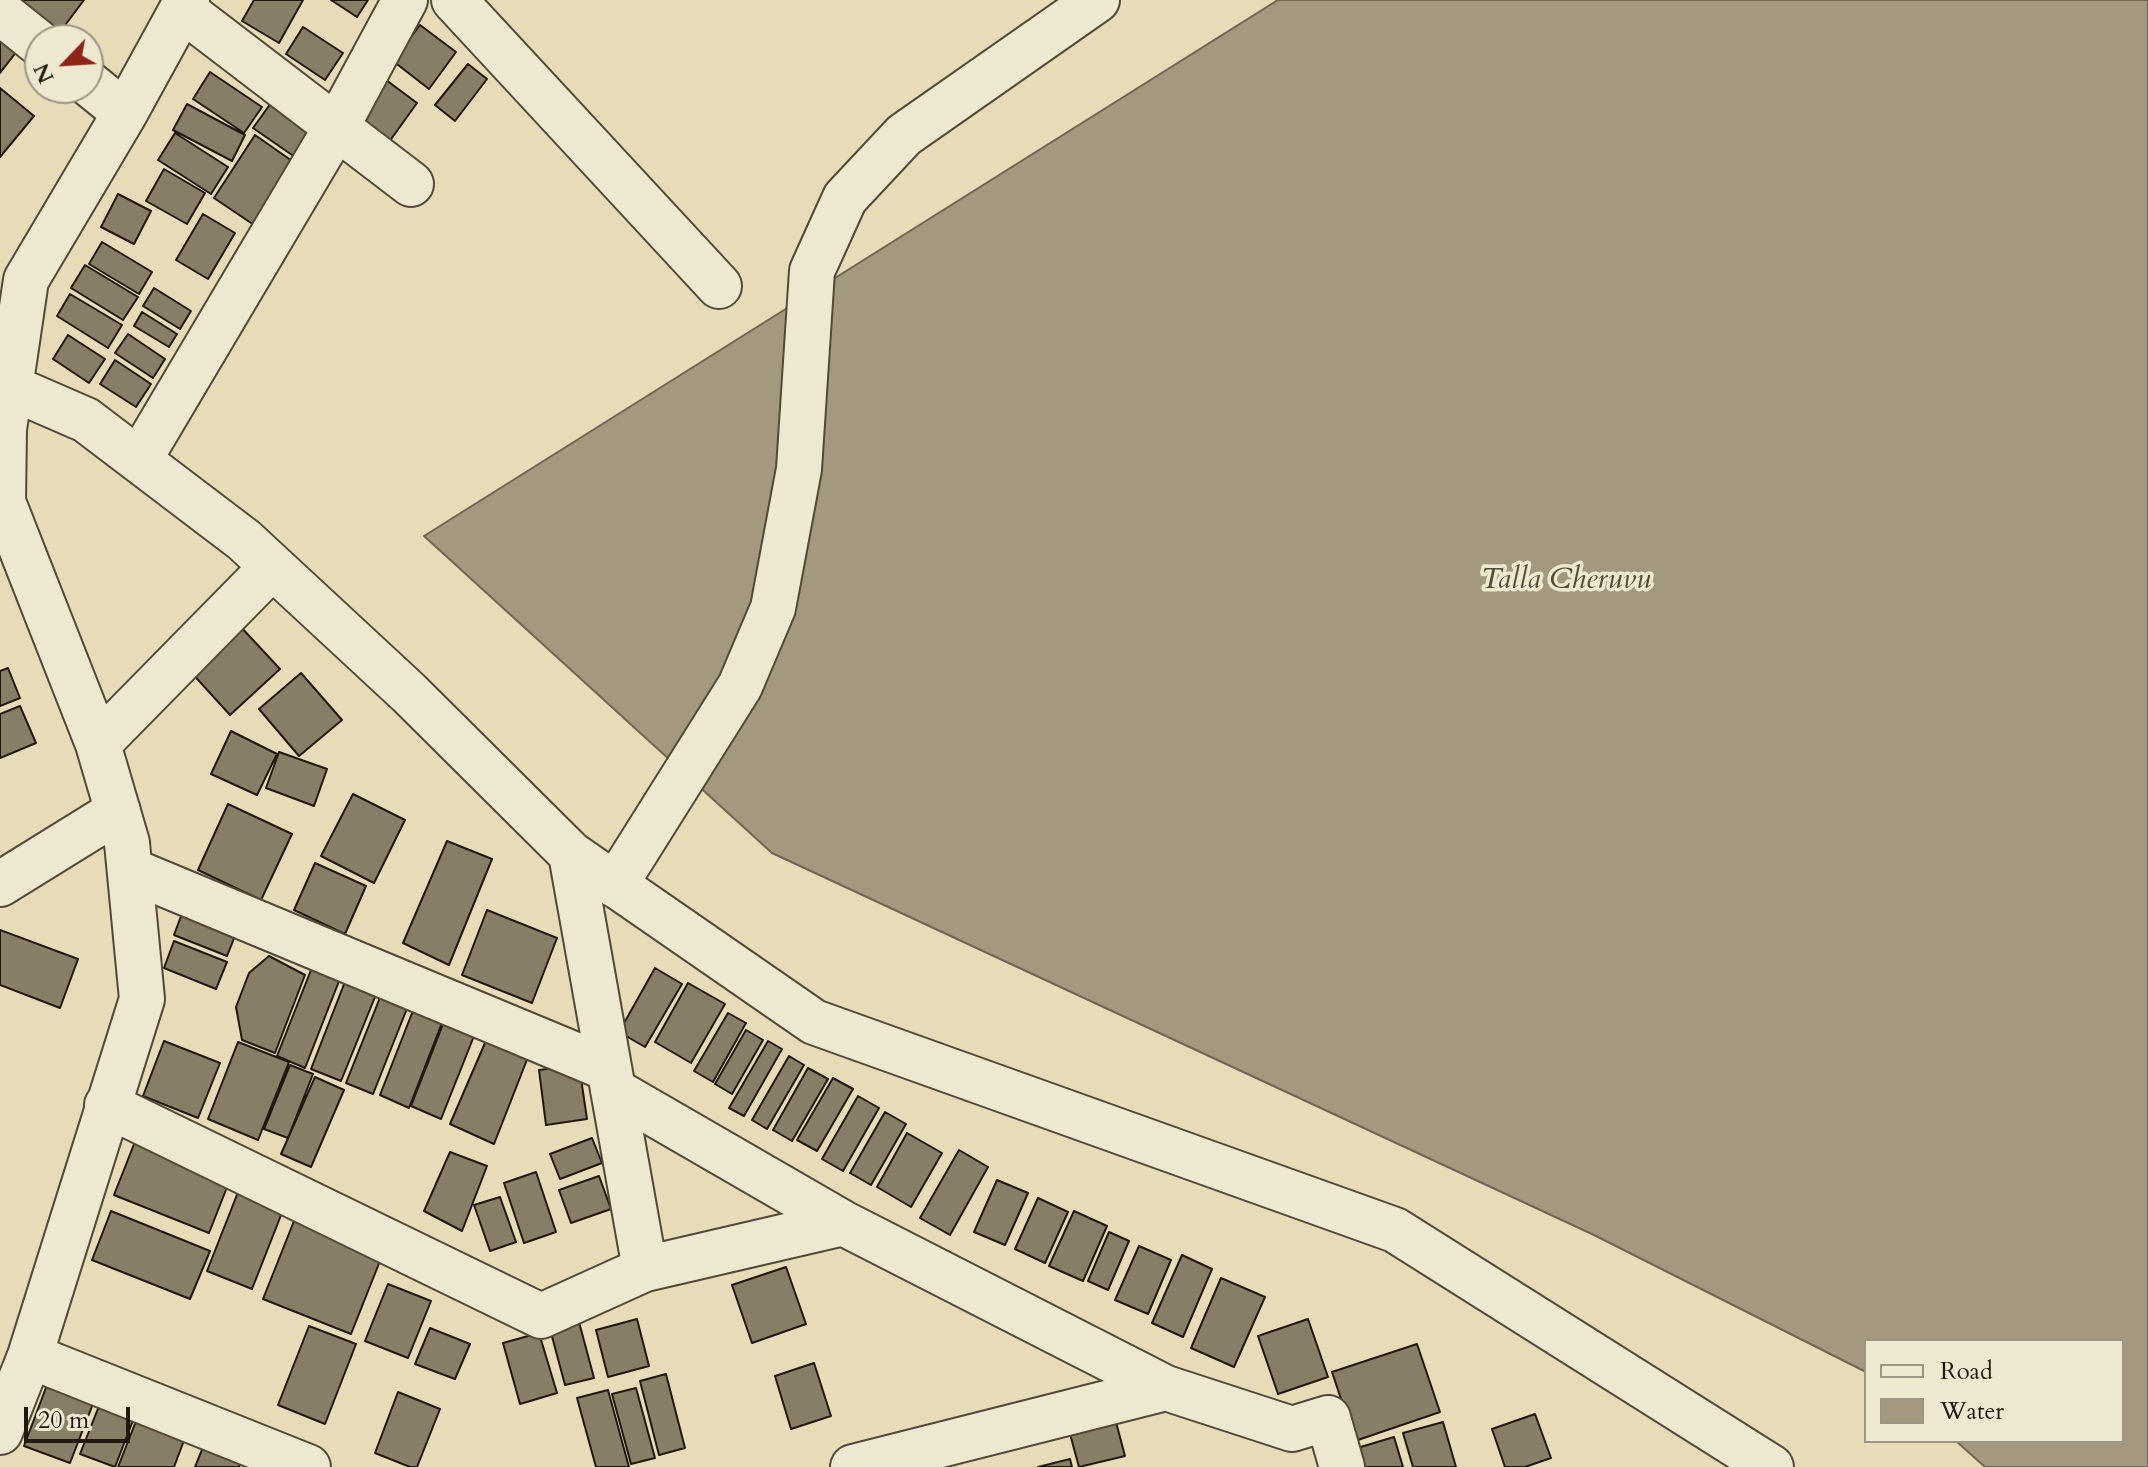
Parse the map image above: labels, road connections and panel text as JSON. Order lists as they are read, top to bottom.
{
  "water": ["Talla Cheruvu"],
  "legend": ["Road", "Water"],
  "scale_bar": "20 m",
  "north": "bottom left"
}
